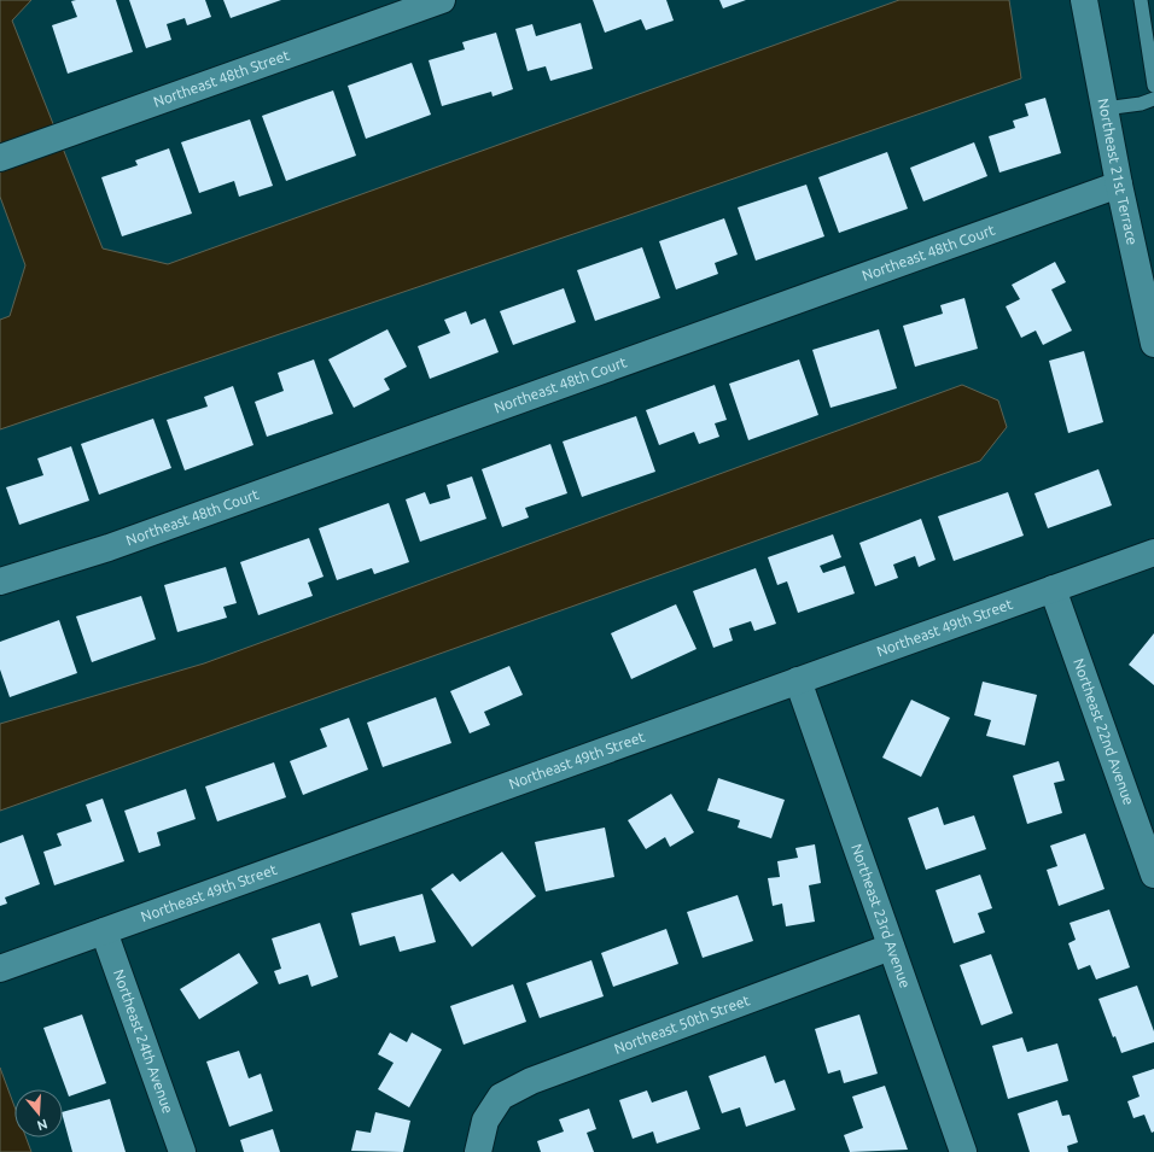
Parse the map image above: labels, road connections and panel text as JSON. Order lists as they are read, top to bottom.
{
  "streets": {
    "street": [
      "Northeast 48th Street",
      "Northeast 21st Terrace",
      "Northeast 48th Court",
      "Northeast 49th Street",
      "Northeast 22nd Avenue",
      "Northeast 23rd Avenue",
      "Northeast 50th Street",
      "Northeast 24th Avenue"
    ]
  },
  "crossings": [
    ["Northeast 21st Terrace", "Northeast 48th Court"],
    ["Northeast 49th Street", "Northeast 22nd Avenue"],
    ["Northeast 49th Street", "Northeast 23rd Avenue"],
    ["Northeast 49th Street", "Northeast 24th Avenue"],
    ["Northeast 23rd Avenue", "Northeast 50th Street"]
  ],
  "north": "bottom"
}
